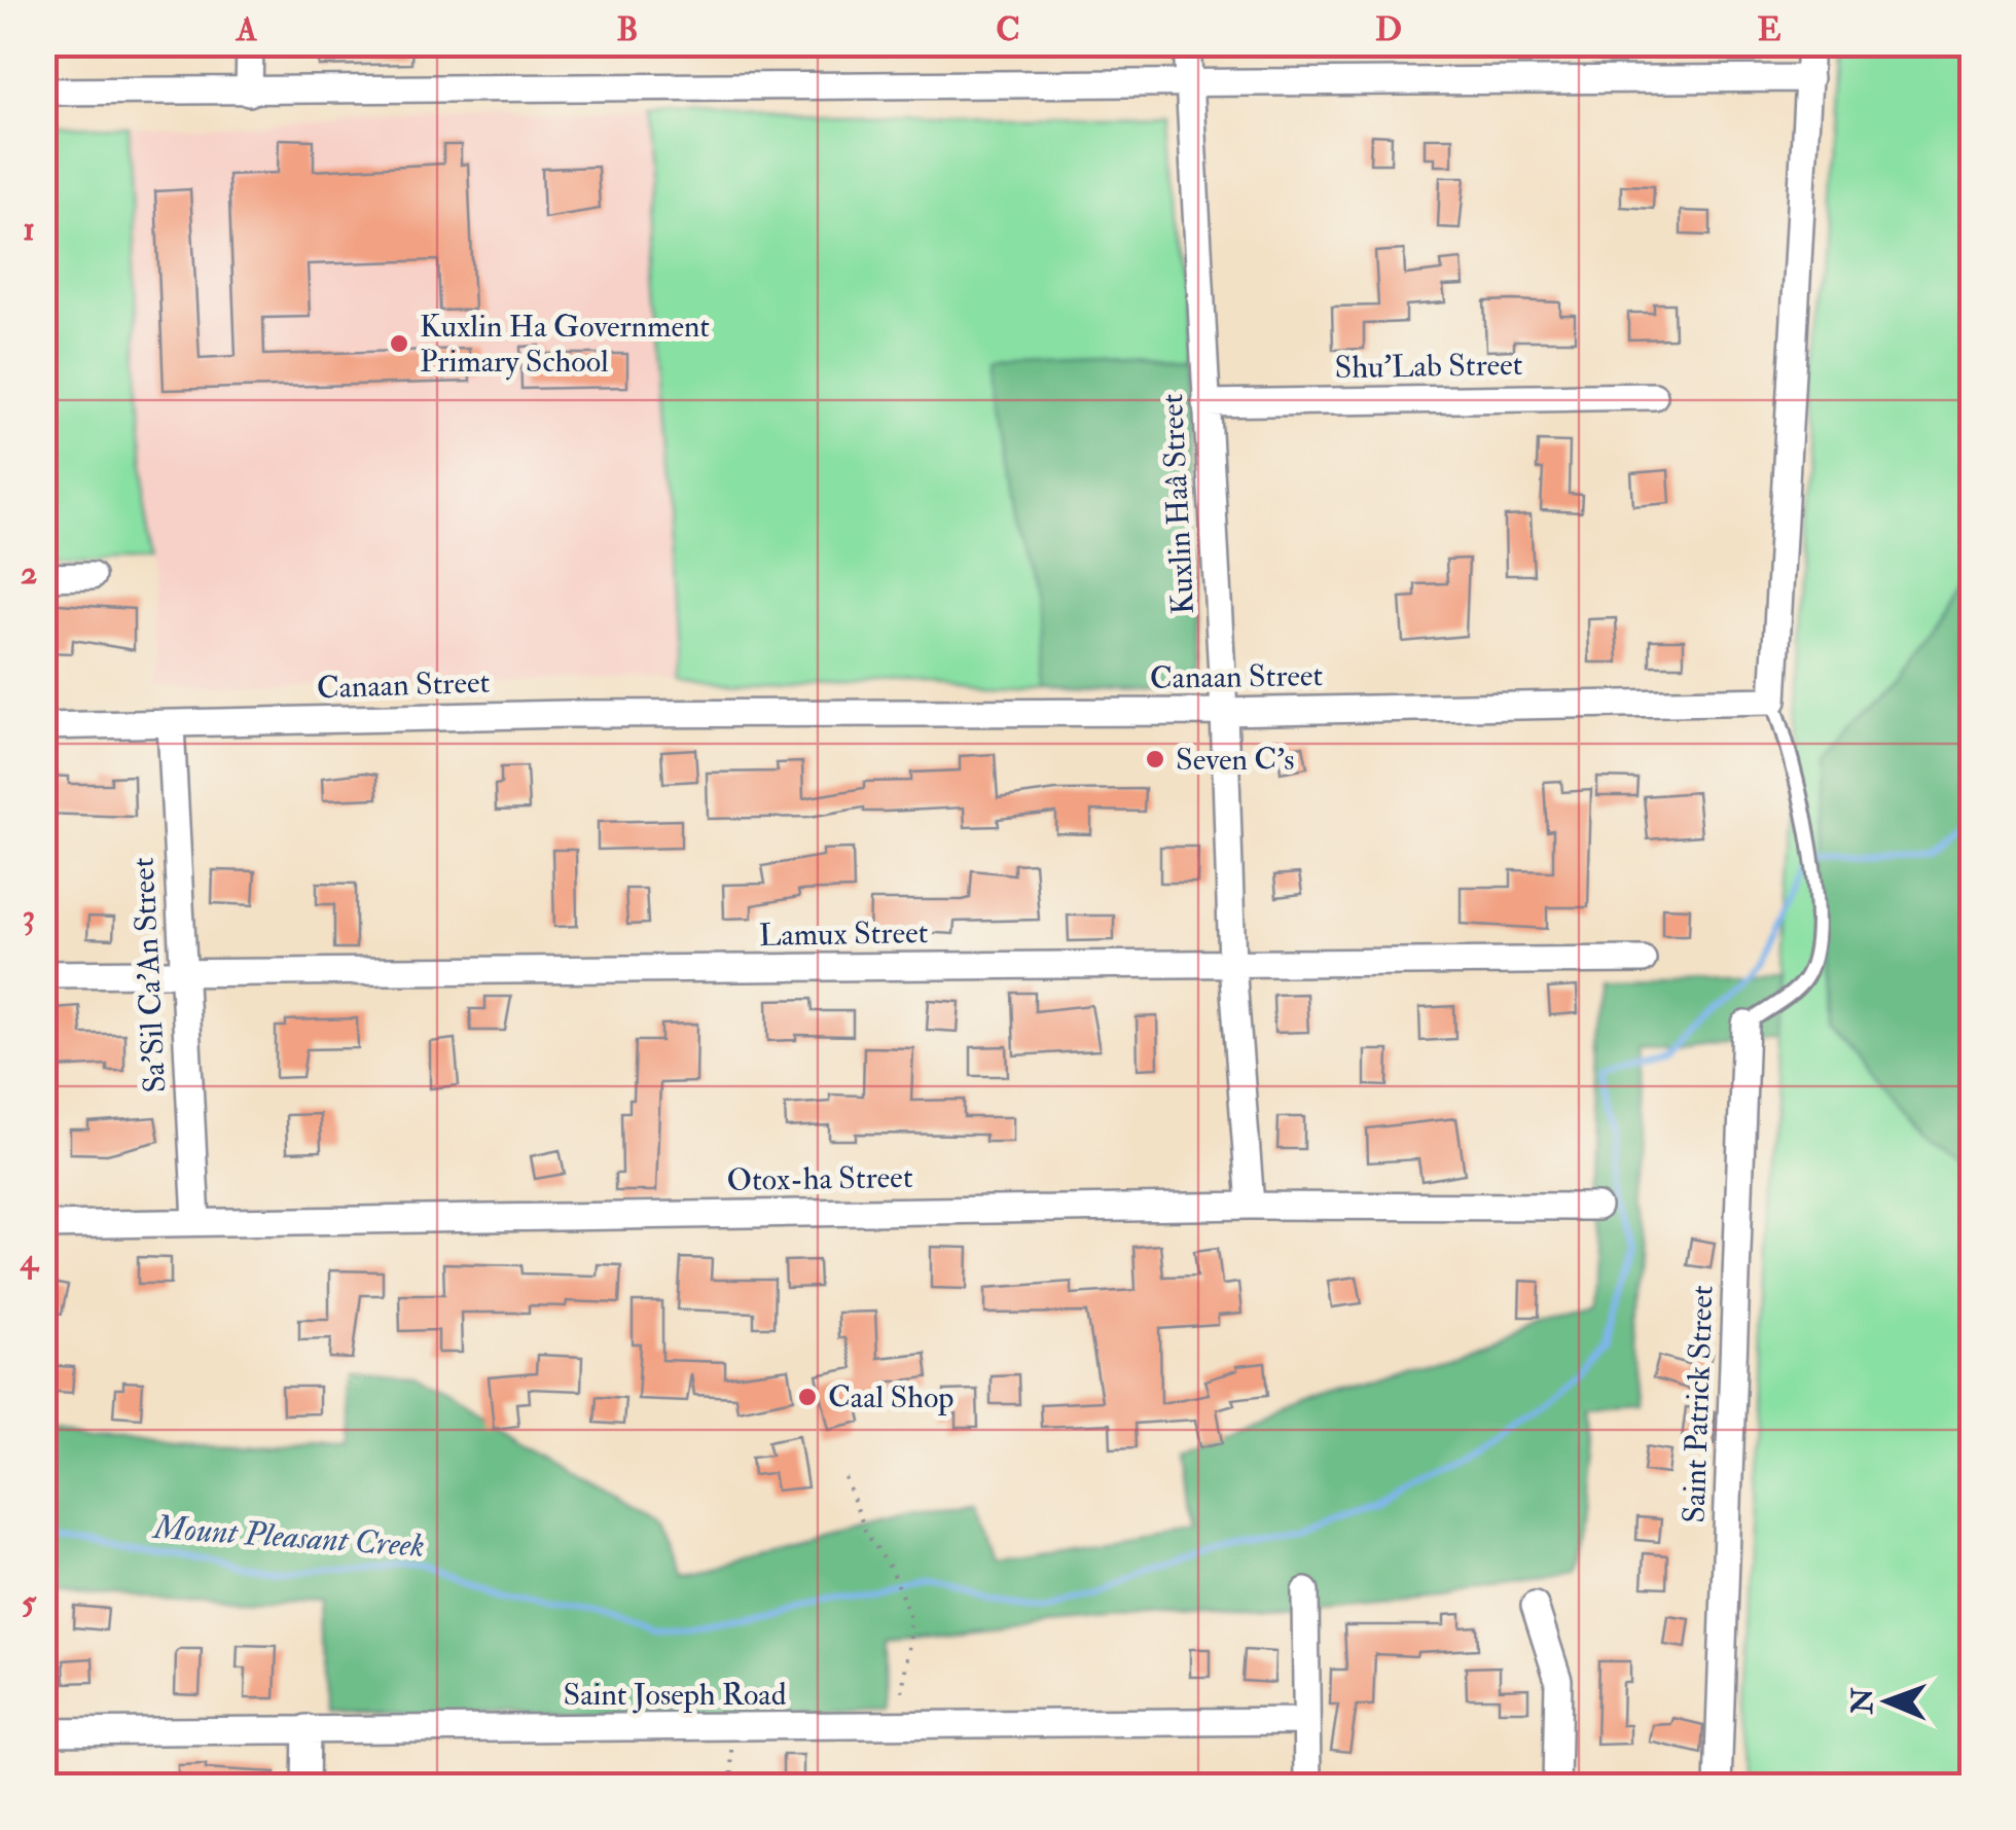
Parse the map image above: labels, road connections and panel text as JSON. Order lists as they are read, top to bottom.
{
  "streets": {
    "street": [
      "Shu'Lab Street",
      "Kuxlin Haâ Street",
      "Canaan Street",
      "Lamux Street",
      "Sa'Sil Ca'An Street",
      "Otox-ha Street",
      "Saint Patrick Street",
      "Saint Joseph Road"
    ]
  },
  "crossings": [
    ["Shu'Lab Street", "Kuxlin Haâ Street"],
    ["Kuxlin Haâ Street", "Canaan Street"],
    ["Kuxlin Haâ Street", "Lamux Street"],
    ["Kuxlin Haâ Street", "Otox-ha Street"],
    ["Canaan Street", "Sa'Sil Ca'An Street"],
    ["Lamux Street", "Sa'Sil Ca'An Street"],
    ["Sa'Sil Ca'An Street", "Otox-ha Street"]
  ],
  "water": ["Mount Pleasant Creek"],
  "places": ["Kuxlin Ha Government Primary School", "Seven C's", "Caal Shop"],
  "north": "left",
  "grid": {
    "columns": [
      "A",
      "B",
      "C",
      "D",
      "E"
    ],
    "rows": [
      "1",
      "2",
      "3",
      "4",
      "5"
    ]
  }
}
